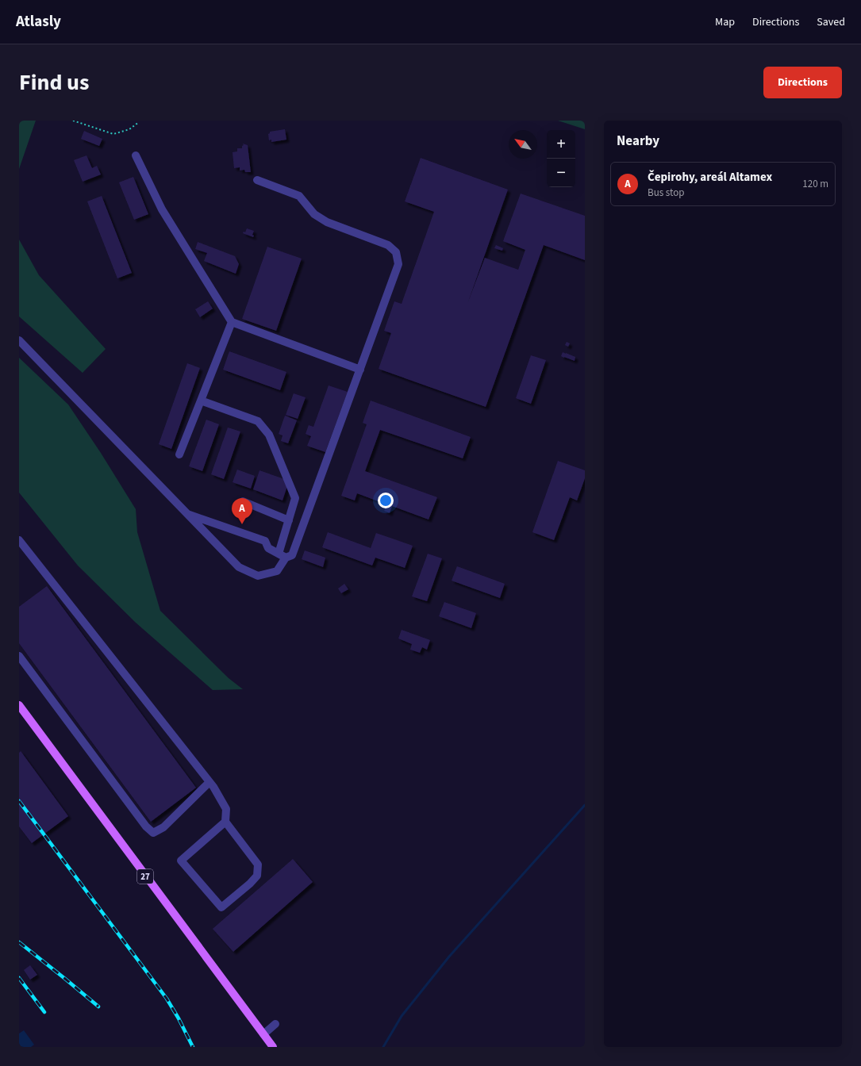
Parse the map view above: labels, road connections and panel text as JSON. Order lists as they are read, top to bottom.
{
  "streets": {
    "main road": ["27"]
  },
  "north": "top left",
  "page": {
    "header": "Atlasly",
    "nav": ["Map", "Directions", "Saved"],
    "title": "Find us",
    "buttons": "Directions",
    "heading": "Nearby",
    "map_buttons": ["+", "−"],
    "list": [
      {
        "mark": "A",
        "name": "Čepirohy, areál Altamex",
        "note": "Bus stop",
        "value": "120 m"
      }
    ],
    "pins": "A"
  }
}
